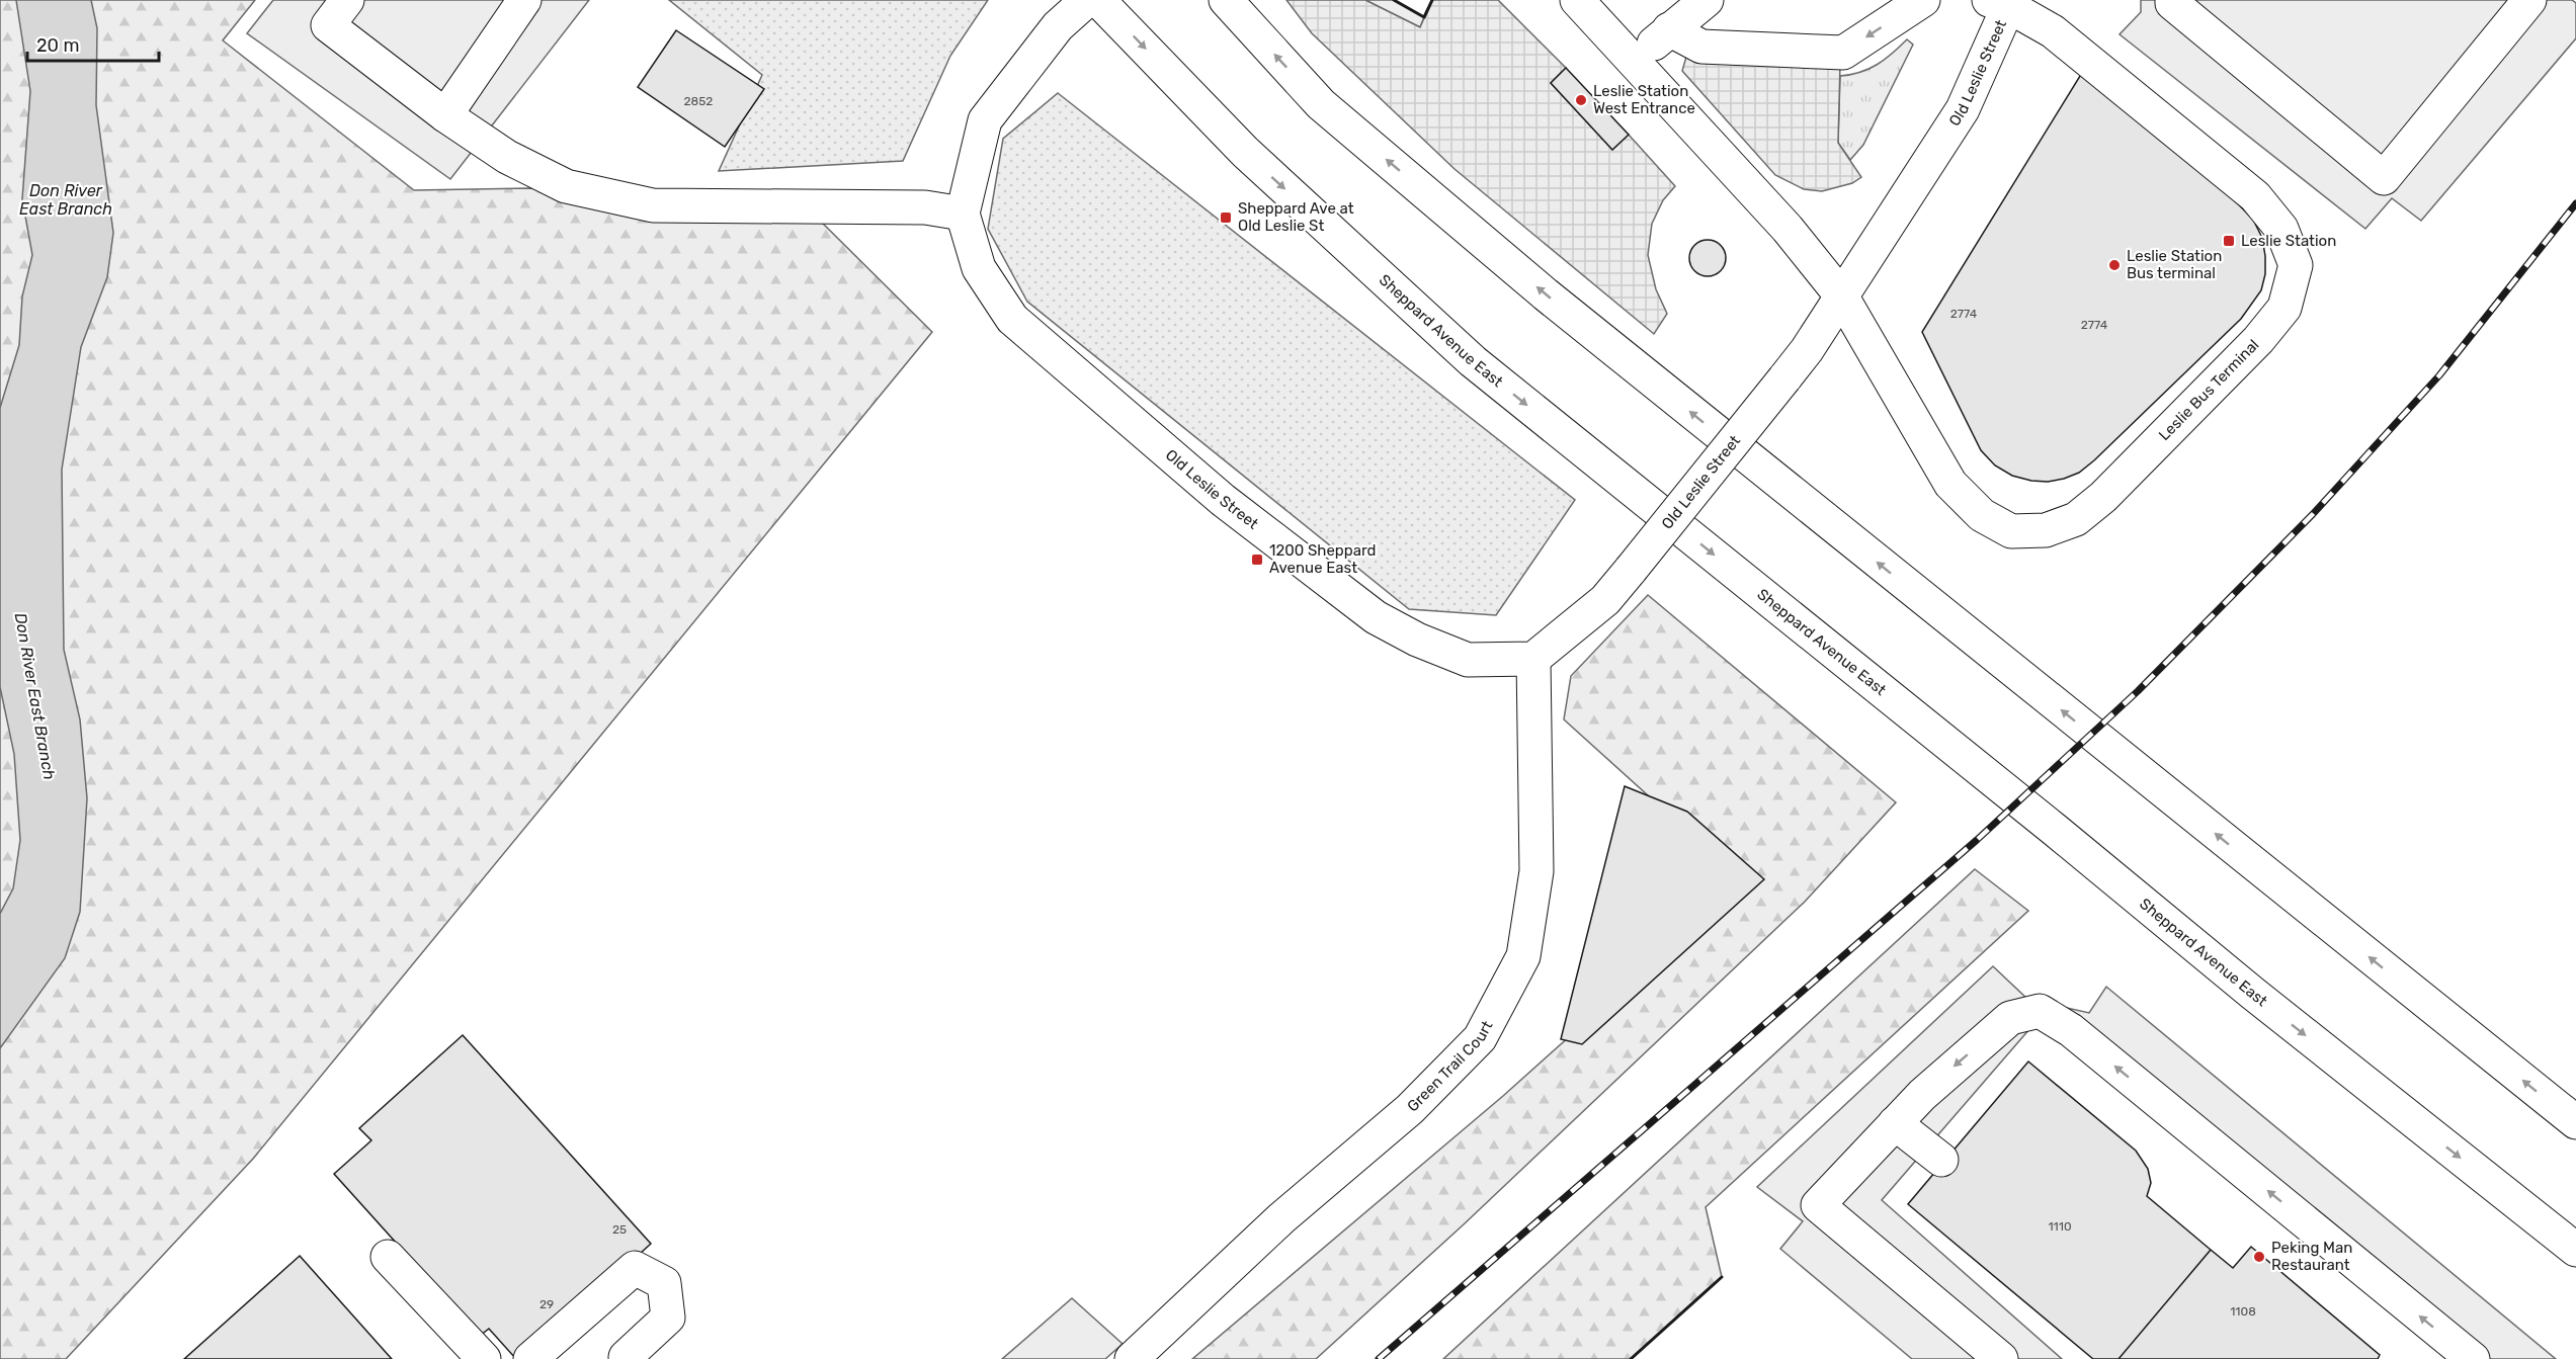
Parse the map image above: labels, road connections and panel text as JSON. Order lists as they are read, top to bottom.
{
  "streets": {
    "main road": [
      "Old Leslie Street",
      "Sheppard Avenue East",
      "Leslie Bus Terminal",
      "Green Trail Court"
    ]
  },
  "crossings": [
    ["Old Leslie Street", "Leslie Bus Terminal"],
    ["Old Leslie Street", "Green Trail Court"]
  ],
  "water": ["Don River East Branch"],
  "places": {
    "other": ["Leslie Station West Entrance", "Leslie Station Bus terminal", "Peking Man Restaurant"],
    "transit": ["Sheppard Ave at Old Leslie St", "Leslie Station", "1200 Sheppard Avenue East"]
  },
  "house_numbers": [
    "2852",
    "2774",
    "2774",
    "1110",
    "25",
    "29",
    "1108"
  ],
  "scale_bar": "20 m"
}
